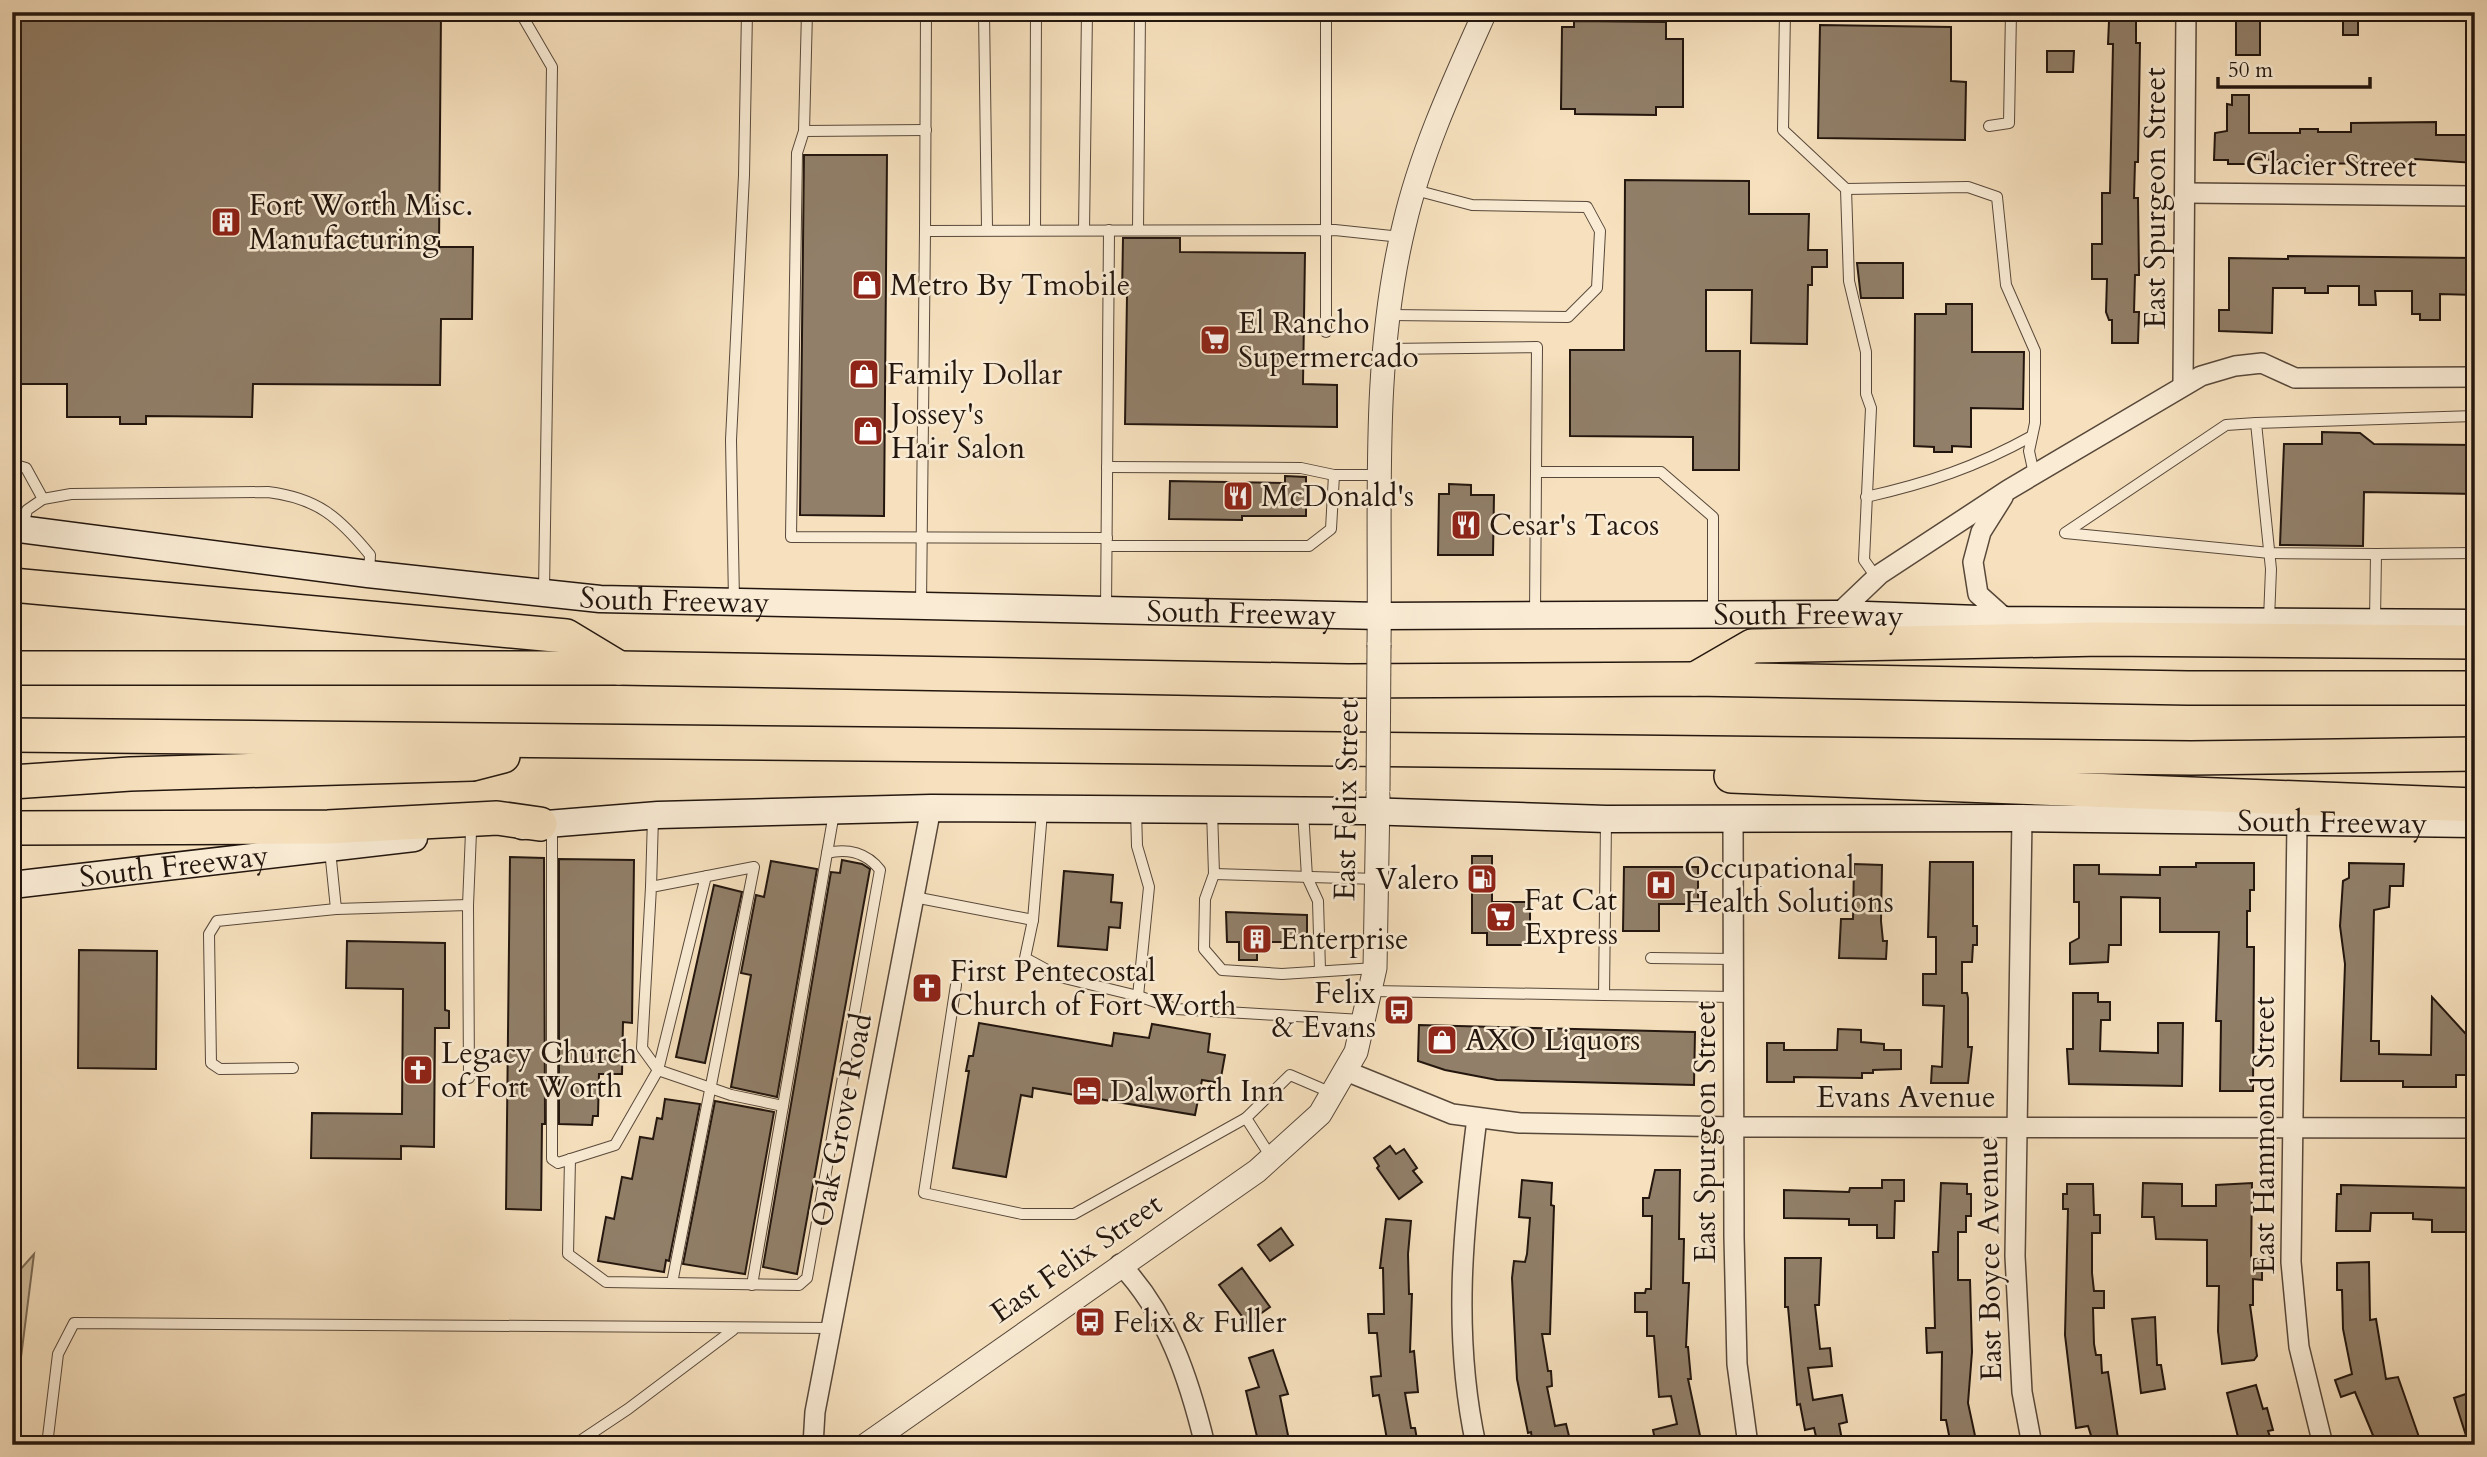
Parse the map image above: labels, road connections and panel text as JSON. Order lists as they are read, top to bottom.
{
  "streets": {
    "main road": ["South Freeway"],
    "street": [
      "Glacier Street",
      "East Spurgeon Street",
      "East Felix Street",
      "Evans Avenue",
      "Oak Grove Road",
      "East Hammond Street",
      "East Boyce Avenue"
    ]
  },
  "crossings": [
    ["Glacier Street", "East Spurgeon Street"],
    ["East Spurgeon Street", "South Freeway"],
    ["East Spurgeon Street", "Evans Avenue"],
    ["South Freeway", "East Felix Street"],
    ["South Freeway", "Oak Grove Road"],
    ["South Freeway", "East Hammond Street"],
    ["South Freeway", "East Boyce Avenue"],
    ["East Felix Street", "Evans Avenue"],
    ["Evans Avenue", "East Hammond Street"],
    ["Evans Avenue", "East Boyce Avenue"]
  ],
  "places": {
    "building": ["Fort Worth Misc. Manufacturing", "Enterprise"],
    "shop": [
      "Metro By Tmobile",
      "Family Dollar",
      "Jossey's Hair Salon",
      "AXO Liquors"
    ],
    "supermarket": ["El Rancho Supermercado", "Fat Cat Express"],
    "restaurant": ["McDonald's", "Cesar's Tacos"],
    "fuel station": ["Valero"],
    "hospital": ["Occupational Health Solutions"],
    "church": ["First Pentecostal Church of Fort Worth", "Legacy Church of Fort Worth"],
    "bus stop": ["Felix & Evans", "Felix & Fuller"],
    "hotel": ["Dalworth Inn"]
  },
  "scale_bar": "50 m"
}
